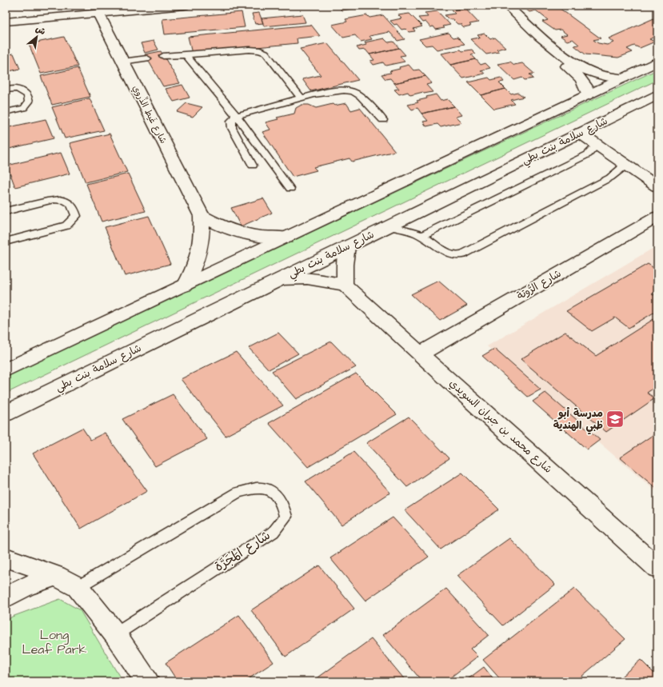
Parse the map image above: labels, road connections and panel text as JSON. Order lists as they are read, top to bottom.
{
  "streets": {
    "street": [
      "شارع غَيط الذِّروي",
      "شارع سلامة بنت بطي",
      "شارع الرُّوتة",
      "شارع محمد بن جبران السويدي"
    ],
    "lane": ["شارع المَجَرَّة"]
  },
  "crossings": [
    ["شارع الرُّوتة", "شارع محمد بن جبران السويدي"]
  ],
  "parks": ["Long Leaf Park"],
  "places": {
    "school or university": ["مدرسة أبو ظبي الهندية"]
  },
  "north": "top right"
}
